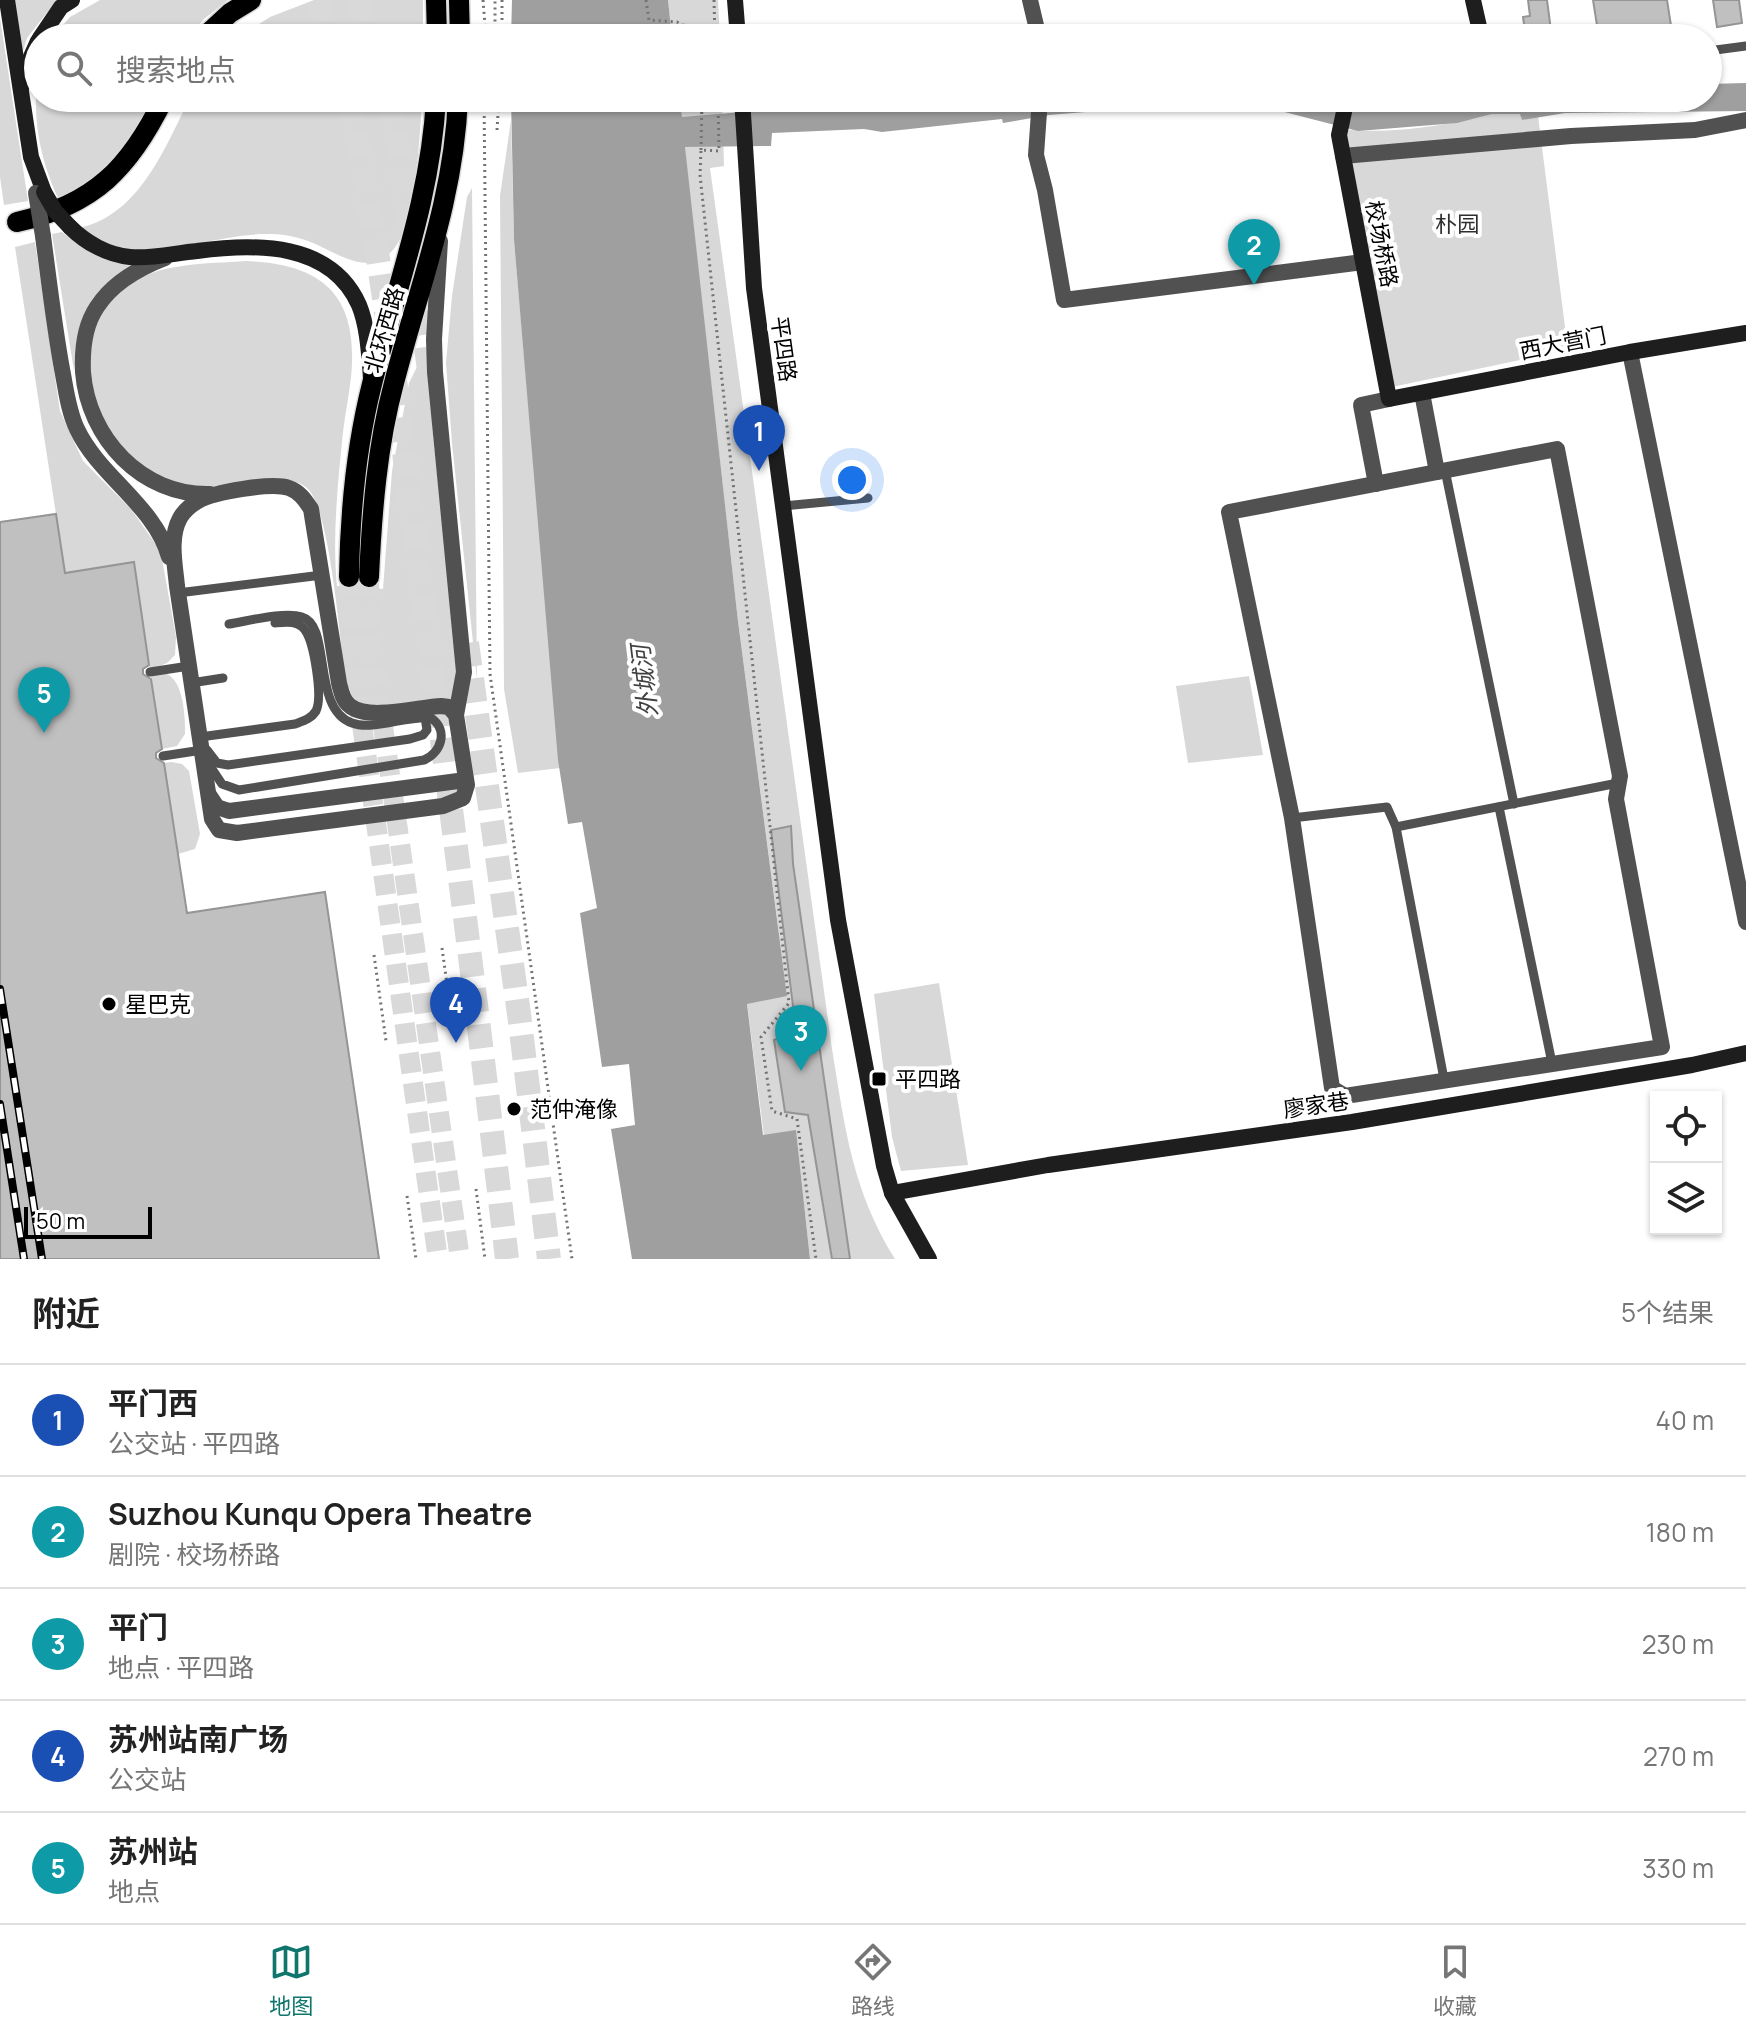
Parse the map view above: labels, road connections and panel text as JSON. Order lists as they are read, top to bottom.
{
  "streets": {
    "main road": ["北环西路"],
    "street": [
      "校场桥路",
      "西大营门",
      "平四路",
      "廖家巷"
    ]
  },
  "crossings": [
    ["校场桥路", "西大营门"],
    ["平四路", "廖家巷"]
  ],
  "water": ["外城河"],
  "parks": ["朴园"],
  "places": {
    "other": ["星巴克", "范仲淹像"],
    "transit": ["平四路"]
  },
  "scale_bar": "50 m",
  "page": {
    "search": "搜索地点",
    "pins": [
      "2",
      "1",
      "5",
      "4",
      "3"
    ],
    "scale": "50 m",
    "heading": ["附近", "5个结果"],
    "list": [
      {
        "mark": "1",
        "name": "平门西",
        "note": "公交站 · 平四路",
        "value": "40 m"
      },
      {
        "mark": "2",
        "name": "Suzhou Kunqu Opera Theatre",
        "note": "剧院 · 校场桥路",
        "value": "180 m"
      },
      {
        "mark": "3",
        "name": "平门",
        "note": "地点 · 平四路",
        "value": "230 m"
      },
      {
        "mark": "4",
        "name": "苏州站南广场",
        "note": "公交站",
        "value": "270 m"
      },
      {
        "mark": "5",
        "name": "苏州站",
        "note": "地点",
        "value": "330 m"
      }
    ],
    "nav": ["地图", "路线", "收藏"]
  }
}
